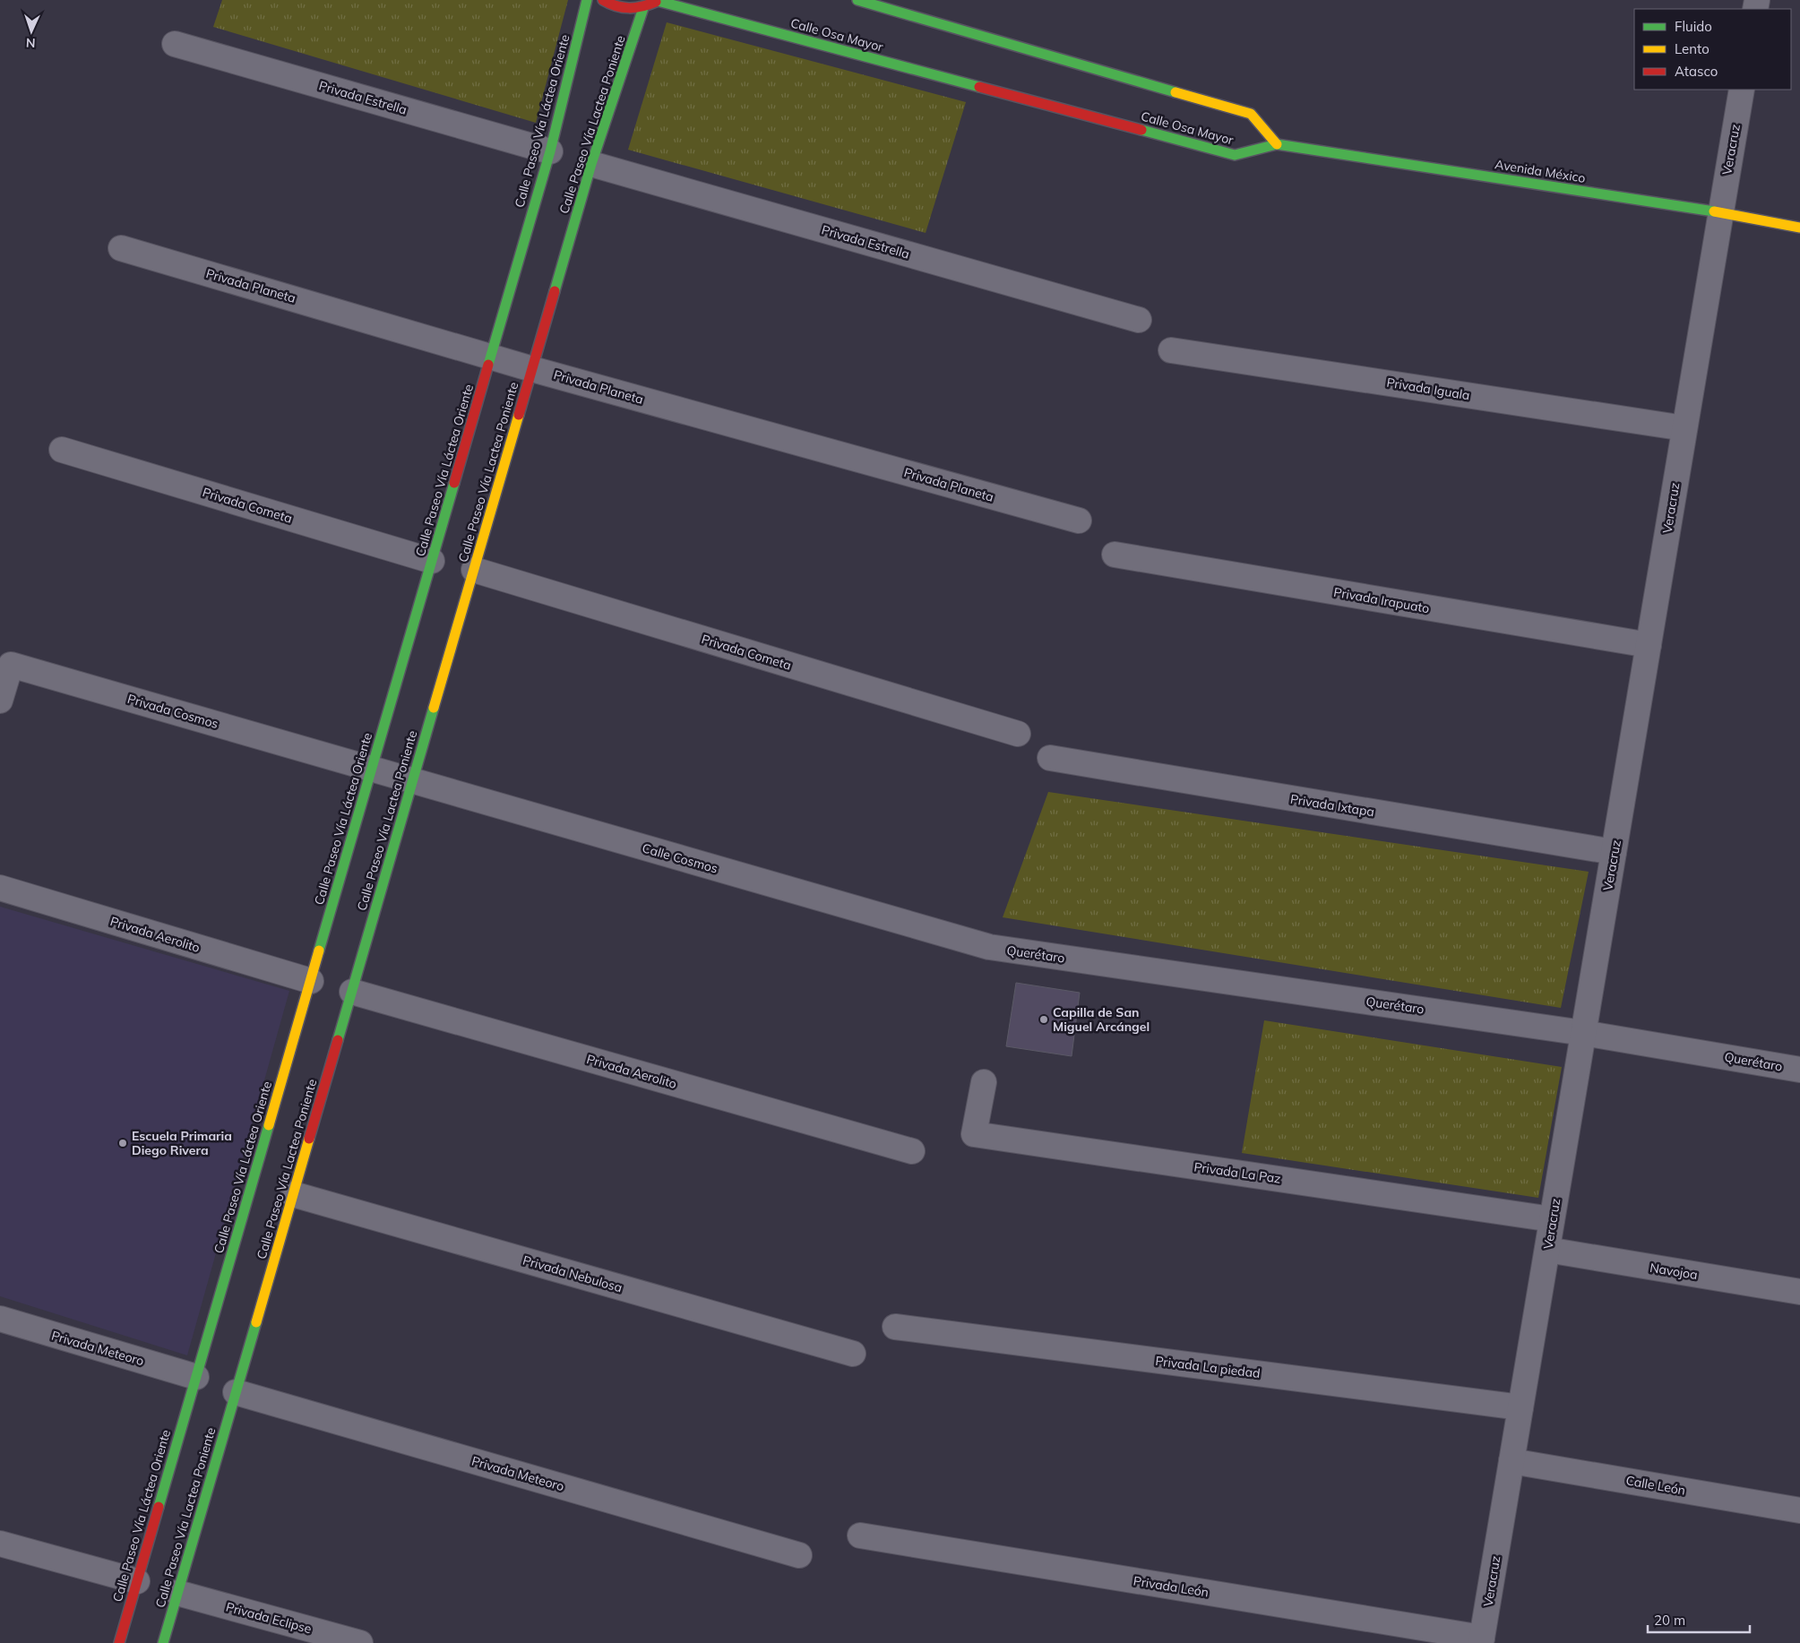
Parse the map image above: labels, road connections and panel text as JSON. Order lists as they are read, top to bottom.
{
  "streets": {
    "street": [
      "Calle Osa Mayor",
      "Privada Estrella",
      "Calle Paseo Vía Láctea Oriente",
      "Calle Paseo Vía Lactea Poniente",
      "Veracruz",
      "Avenida México",
      "Privada Planeta",
      "Privada Iguala",
      "Privada Cometa",
      "Privada Irapuato",
      "Privada Cosmos",
      "Privada Ixtapa",
      "Calle Cosmos",
      "Privada Aerolito",
      "Querétaro",
      "Privada La Paz",
      "Navojoa",
      "Privada Nebulosa",
      "Privada Meteoro",
      "Privada La piedad",
      "Calle León",
      "Privada León",
      "Privada Eclipse"
    ]
  },
  "crossings": [
    ["Calle Osa Mayor", "Avenida México"],
    ["Privada Estrella", "Calle Paseo Vía Láctea Oriente"],
    ["Privada Estrella", "Calle Paseo Vía Lactea Poniente"],
    ["Calle Paseo Vía Láctea Oriente", "Privada Planeta"],
    ["Calle Paseo Vía Láctea Oriente", "Privada Cometa"],
    ["Calle Paseo Vía Láctea Oriente", "Privada Cosmos"],
    ["Calle Paseo Vía Láctea Oriente", "Calle Cosmos"],
    ["Calle Paseo Vía Láctea Oriente", "Privada Aerolito"],
    ["Calle Paseo Vía Láctea Oriente", "Privada Meteoro"],
    ["Calle Paseo Vía Lactea Poniente", "Privada Planeta"],
    ["Calle Paseo Vía Lactea Poniente", "Privada Cometa"],
    ["Calle Paseo Vía Lactea Poniente", "Calle Cosmos"],
    ["Calle Paseo Vía Lactea Poniente", "Privada Aerolito"],
    ["Calle Paseo Vía Lactea Poniente", "Privada Nebulosa"],
    ["Calle Paseo Vía Lactea Poniente", "Privada Meteoro"],
    ["Calle Paseo Vía Lactea Poniente", "Privada Eclipse"],
    ["Veracruz", "Avenida México"],
    ["Veracruz", "Privada Iguala"],
    ["Veracruz", "Privada Irapuato"],
    ["Veracruz", "Privada Ixtapa"],
    ["Veracruz", "Querétaro"],
    ["Veracruz", "Privada La Paz"],
    ["Veracruz", "Navojoa"],
    ["Veracruz", "Privada La piedad"],
    ["Veracruz", "Calle León"],
    ["Veracruz", "Privada León"],
    ["Privada Cosmos", "Calle Cosmos"],
    ["Calle Cosmos", "Querétaro"]
  ],
  "places": ["Capilla de San Miguel Arcángel", "Escuela Primaria Diego Rivera"],
  "legend": ["Fluido", "Lento", "Atasco"],
  "scale_bar": "20 m",
  "north": "bottom"
}
